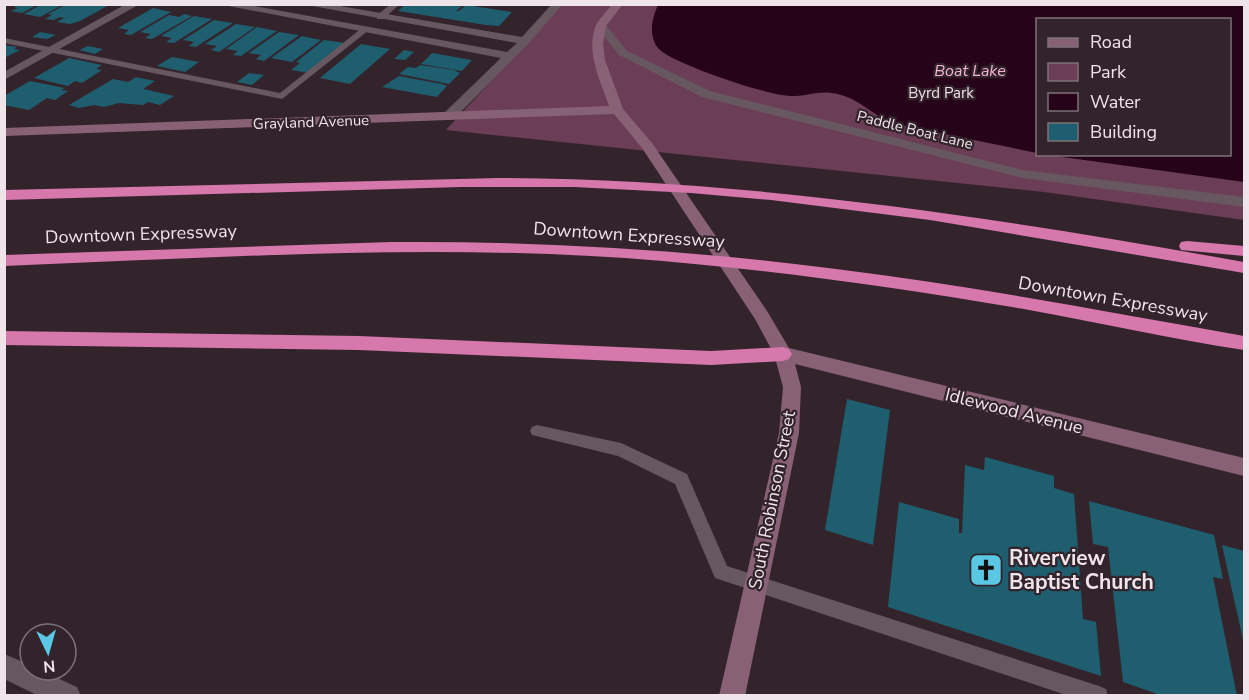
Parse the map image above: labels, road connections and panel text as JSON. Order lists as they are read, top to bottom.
{
  "streets": {
    "highway": ["Downtown Expressway"],
    "street": [
      "Grayland Avenue",
      "Paddle Boat Lane",
      "Idlewood Avenue",
      "South Robinson Street"
    ]
  },
  "crossings": [
    ["Grayland Avenue", "South Robinson Street"],
    ["Paddle Boat Lane", "South Robinson Street"],
    ["Idlewood Avenue", "South Robinson Street"]
  ],
  "water": ["Boat Lake"],
  "parks": ["Byrd Park"],
  "places": {
    "church": ["Riverview Baptist Church"]
  },
  "legend": [
    "Road",
    "Park",
    "Water",
    "Building"
  ],
  "north": "bottom"
}
